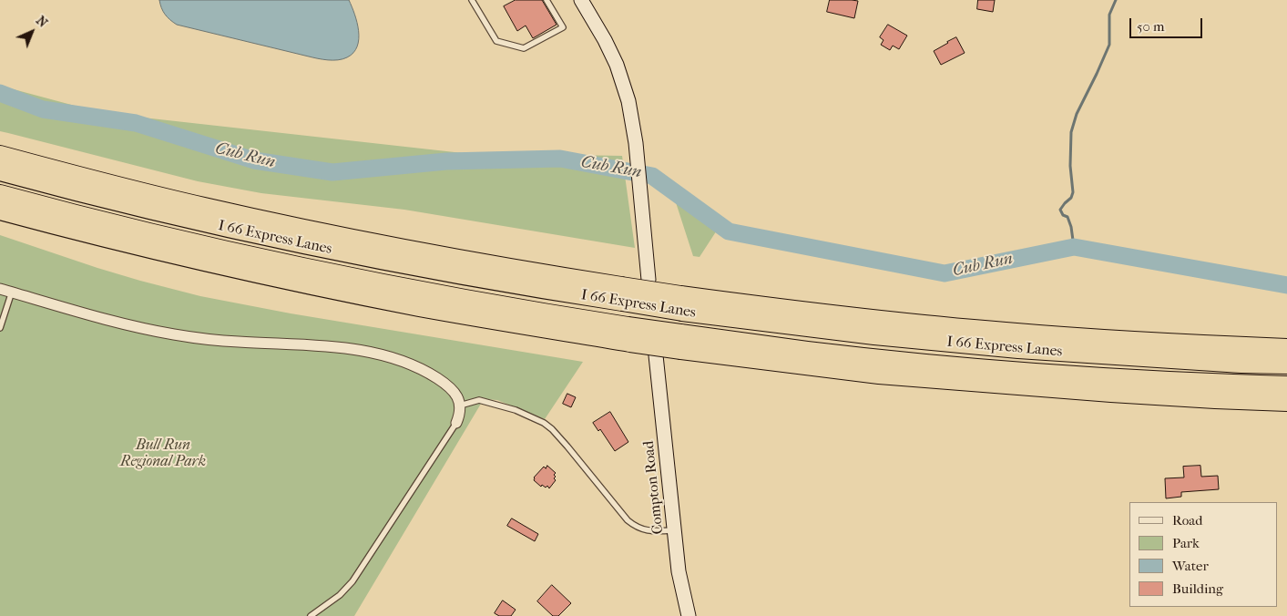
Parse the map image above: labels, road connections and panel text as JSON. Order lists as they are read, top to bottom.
{
  "streets": {
    "highway": ["I 66 Express Lanes"],
    "street": ["Compton Road"]
  },
  "water": ["Cub Run"],
  "parks": ["Bull Run Regional Park"],
  "legend": [
    "Road",
    "Park",
    "Water",
    "Building"
  ],
  "scale_bar": "50 m",
  "north": "top right"
}
